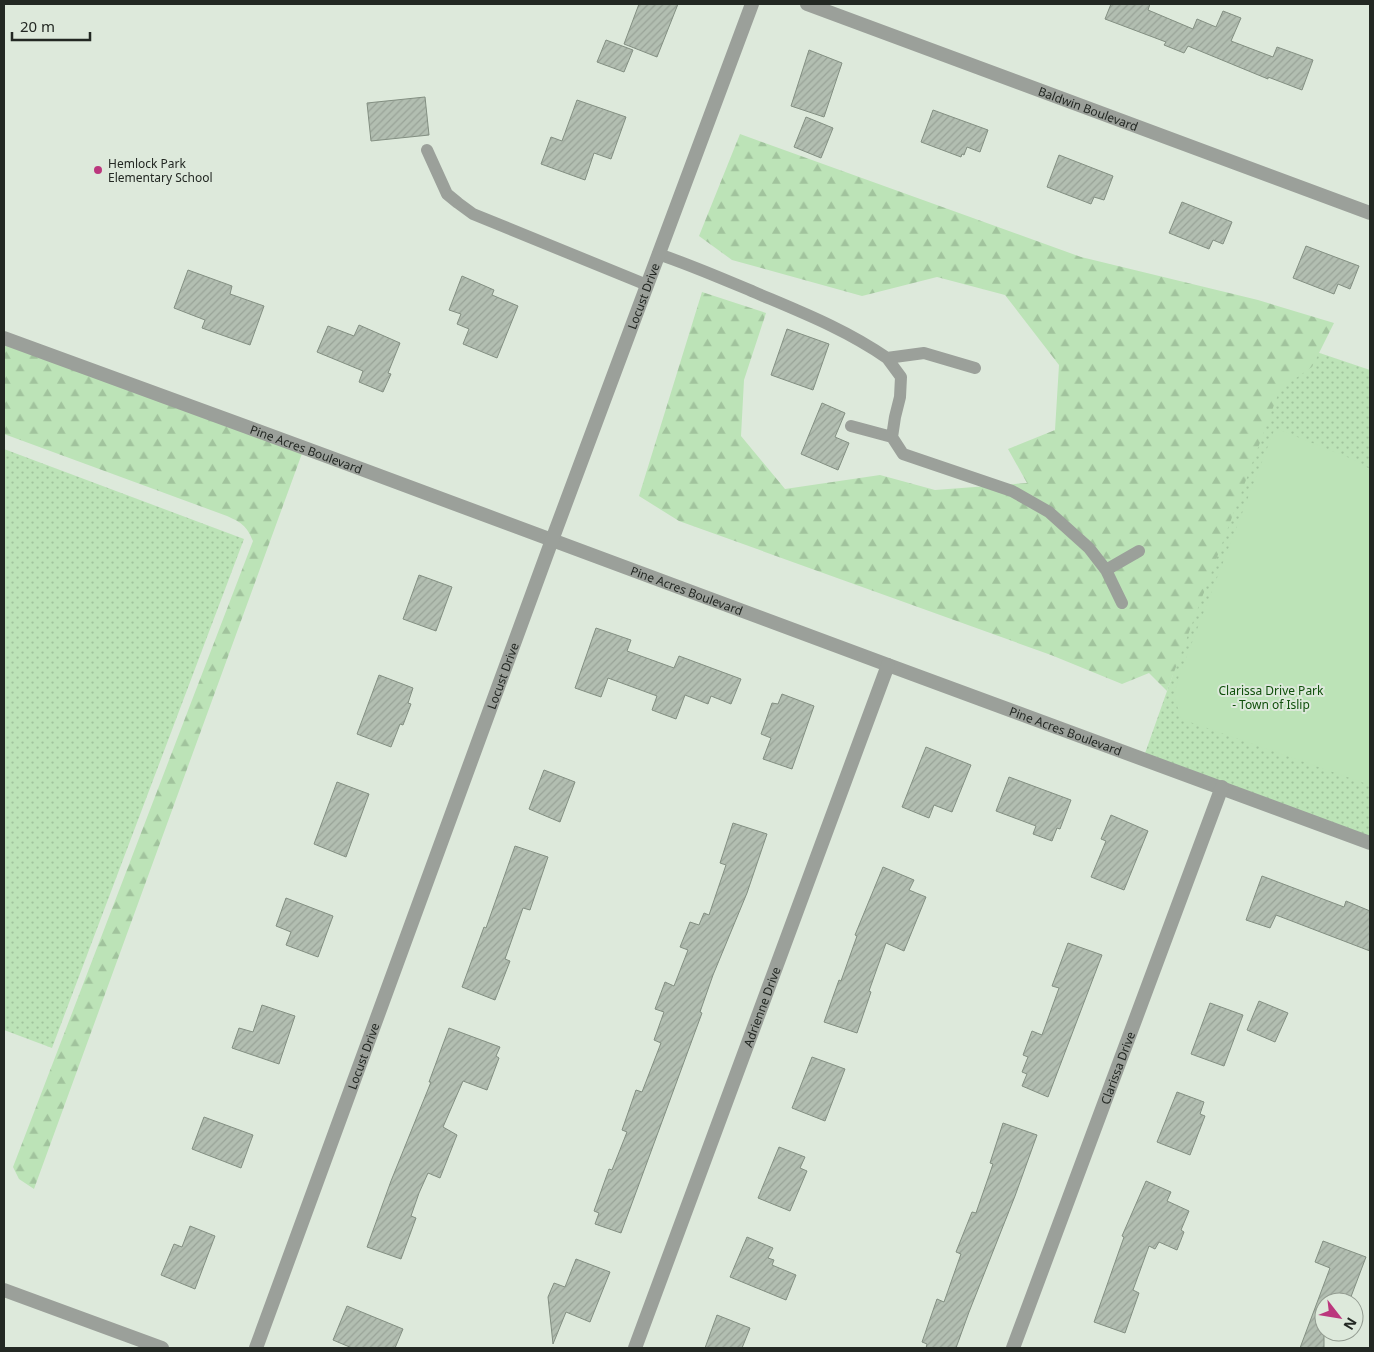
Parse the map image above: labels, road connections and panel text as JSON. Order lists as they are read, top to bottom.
{
  "streets": {
    "street": [
      "Baldwin Boulevard",
      "Locust Drive",
      "Pine Acres Boulevard",
      "Adrienne Drive",
      "Clarissa Drive"
    ]
  },
  "crossings": [
    ["Locust Drive", "Pine Acres Boulevard"],
    ["Pine Acres Boulevard", "Adrienne Drive"],
    ["Pine Acres Boulevard", "Clarissa Drive"]
  ],
  "parks": ["Clarissa Drive Park - Town of Islip"],
  "places": ["Hemlock Park Elementary School"],
  "scale_bar": "20 m",
  "north": "bottom right"
}
